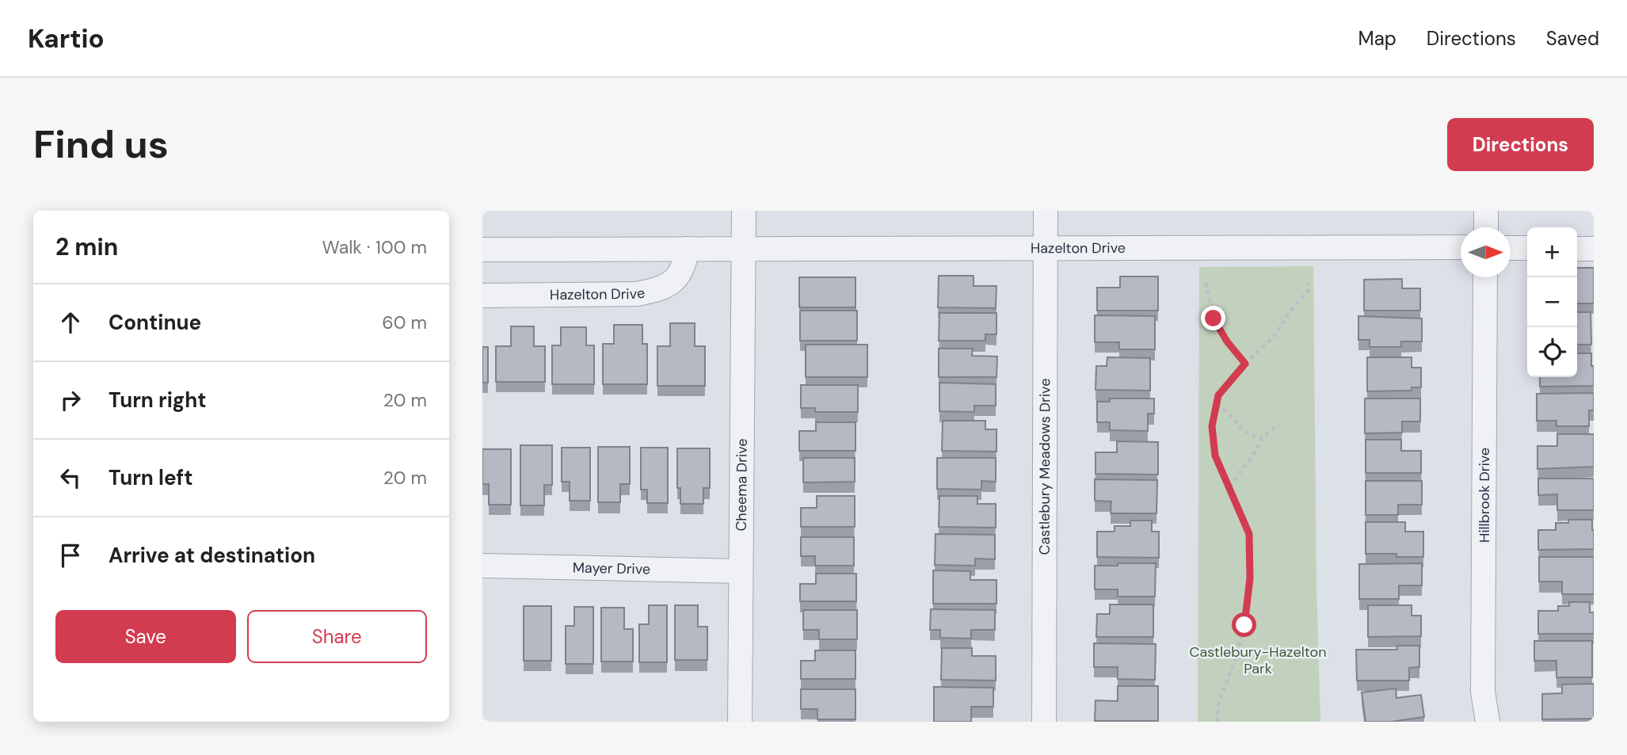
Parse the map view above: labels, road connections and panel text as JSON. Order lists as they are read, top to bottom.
{
  "streets": {
    "street": [
      "Hazelton Drive",
      "Castlebury Meadows Drive",
      "Cheema Drive",
      "Hillbrook Drive",
      "Mayer Drive"
    ]
  },
  "crossings": [
    ["Hazelton Drive", "Castlebury Meadows Drive"],
    ["Hazelton Drive", "Cheema Drive"],
    ["Cheema Drive", "Mayer Drive"]
  ],
  "parks": ["Castlebury-Hazelton Park"],
  "north": "right",
  "page": {
    "header": "Kartio",
    "nav": ["Map", "Directions", "Saved"],
    "buttons": [
      "Directions",
      ["Save", "Share"]
    ],
    "title": "Find us",
    "heading": ["2 min", "Walk · 100 m"],
    "map_buttons": ["+", "−"],
    "list": [
      ["Continue", "60 m"],
      ["Turn right", "20 m"],
      ["Turn left", "20 m"],
      "Arrive at destination"
    ]
  }
}
